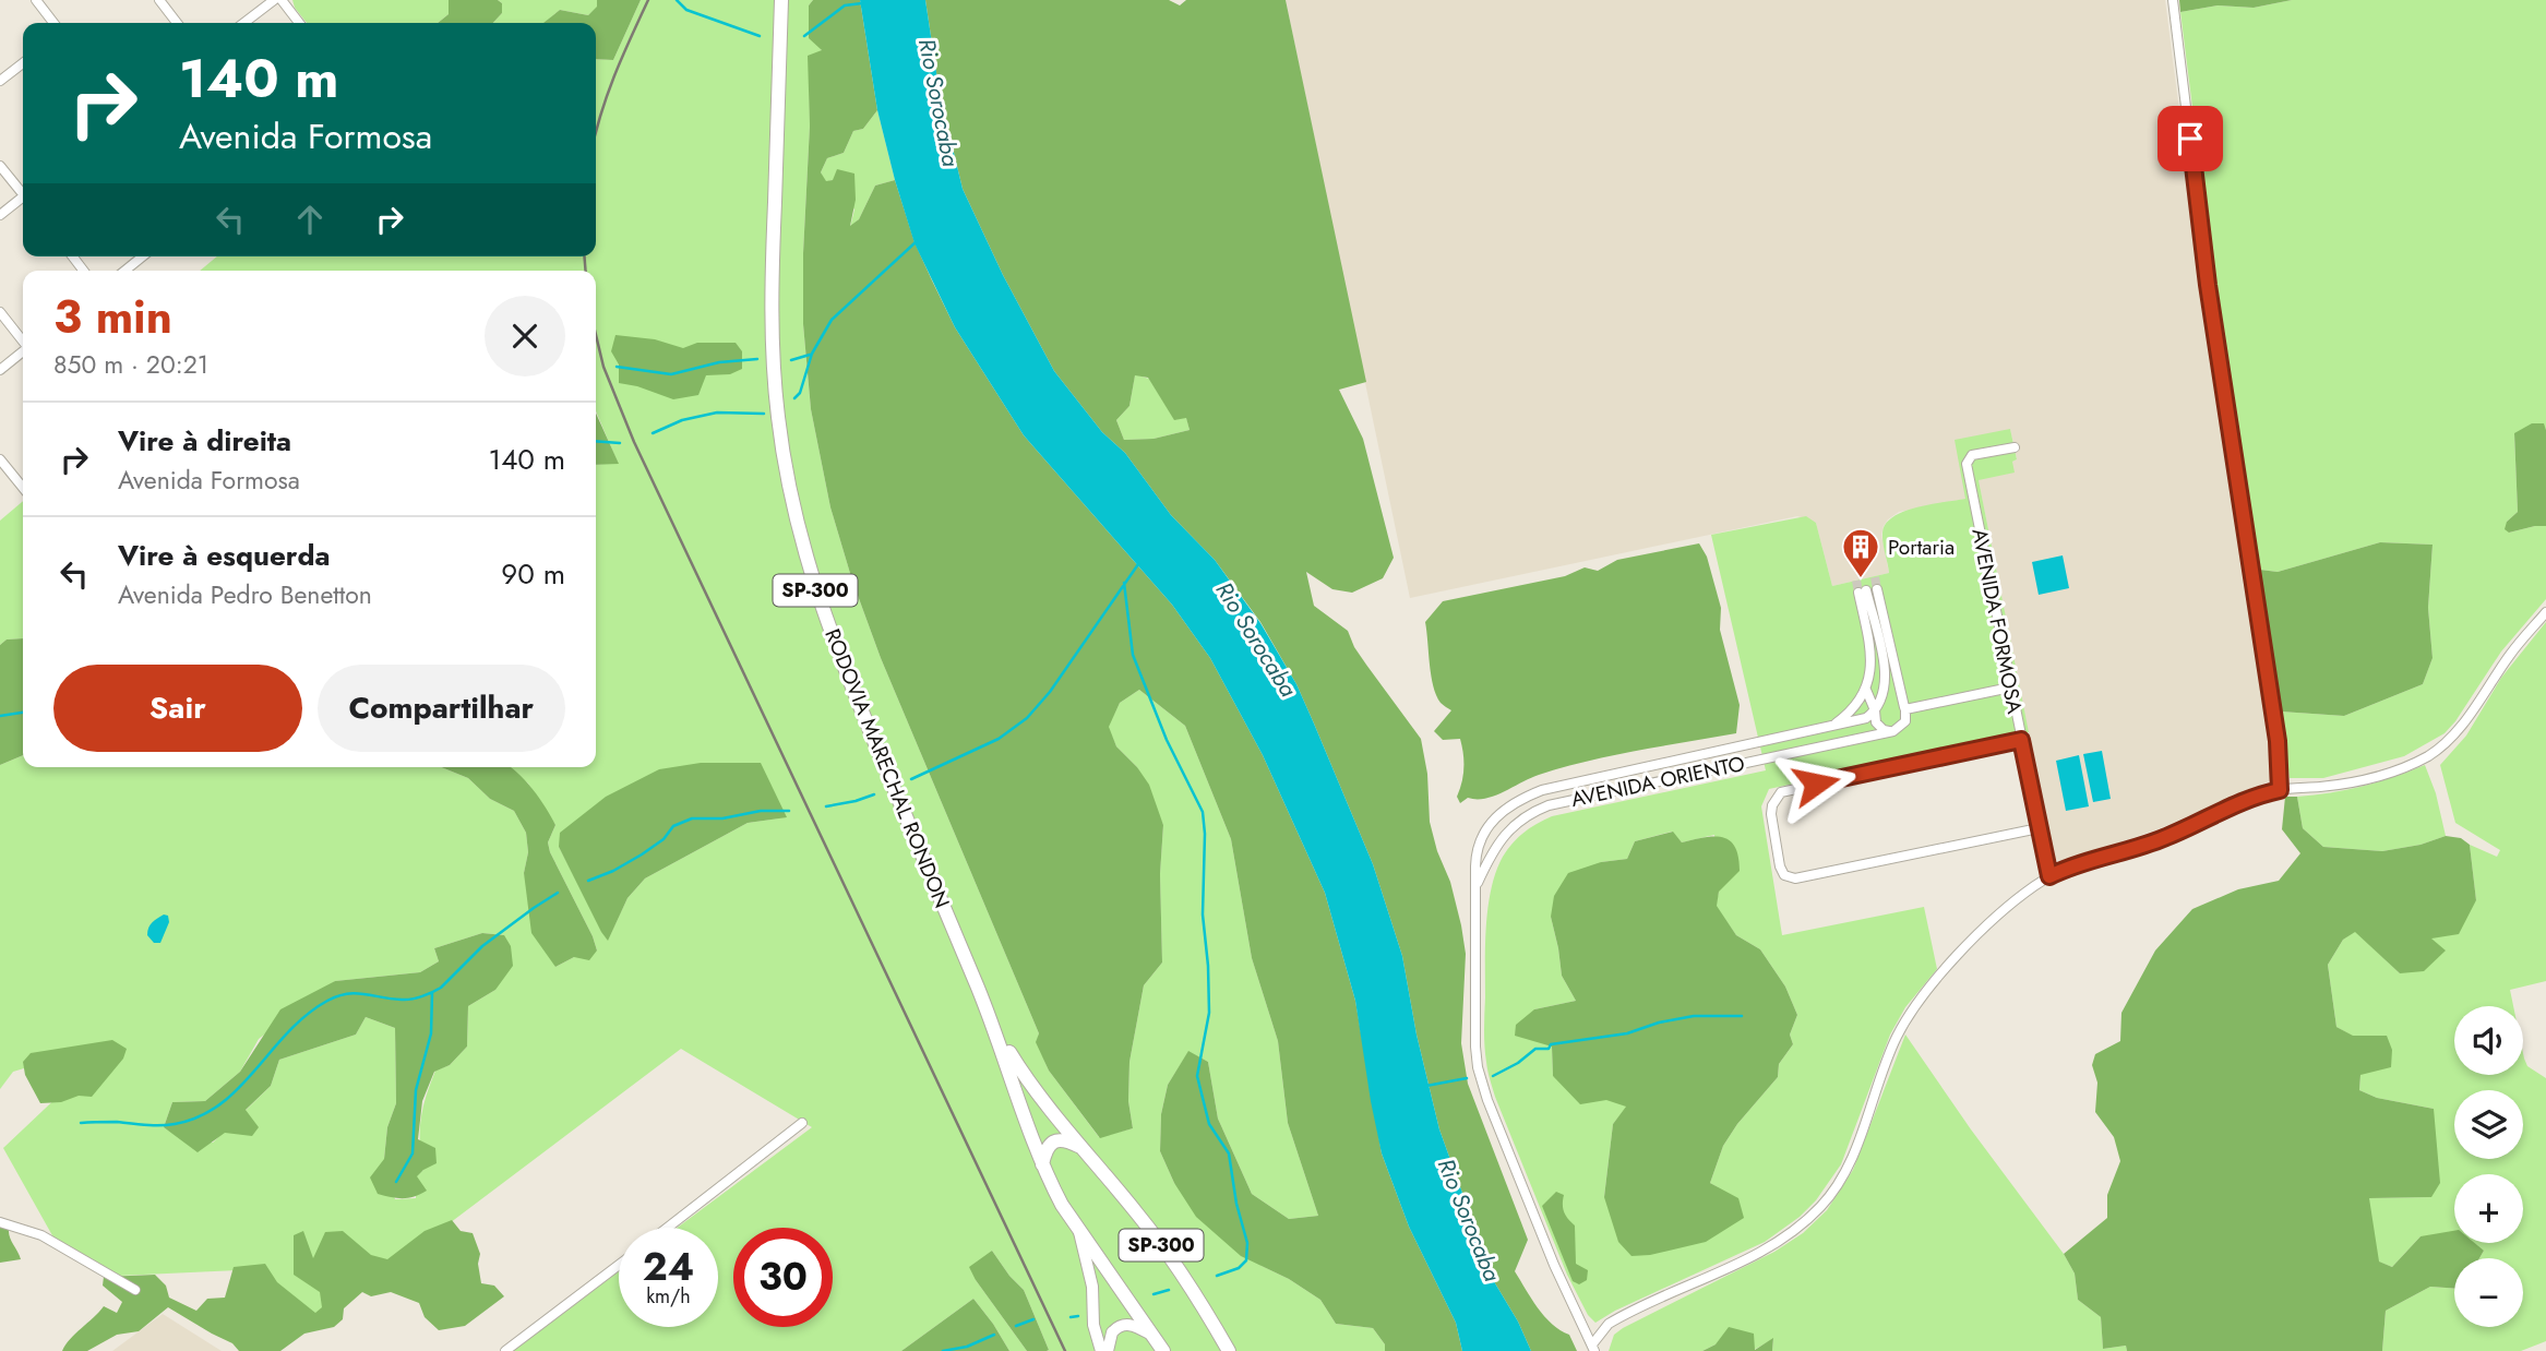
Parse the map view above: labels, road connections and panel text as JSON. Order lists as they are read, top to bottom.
{
  "streets": {
    "main road": ["SP-300", "RODOVIA MARECHAL RONDON"],
    "street": ["AVENIDA FORMOSA", "AVENIDA ORIENTO"]
  },
  "water": ["Rio Sorocaba"],
  "places": {
    "building": ["Portaria"]
  },
  "page": {
    "turn": ["140 m", "Avenida Formosa"],
    "heading": ["3 min", "850 m · 20:21"],
    "list": [
      {
        "name": "Vire à direita",
        "note": "Avenida Formosa",
        "value": "140 m"
      },
      {
        "name": "Vire à esquerda",
        "note": "Avenida Pedro Benetton",
        "value": "90 m"
      }
    ],
    "buttons": ["Sair", "Compartilhar"],
    "map_buttons": ["+", "−"],
    "speed": "24 km/h",
    "limit": "30"
  }
}
